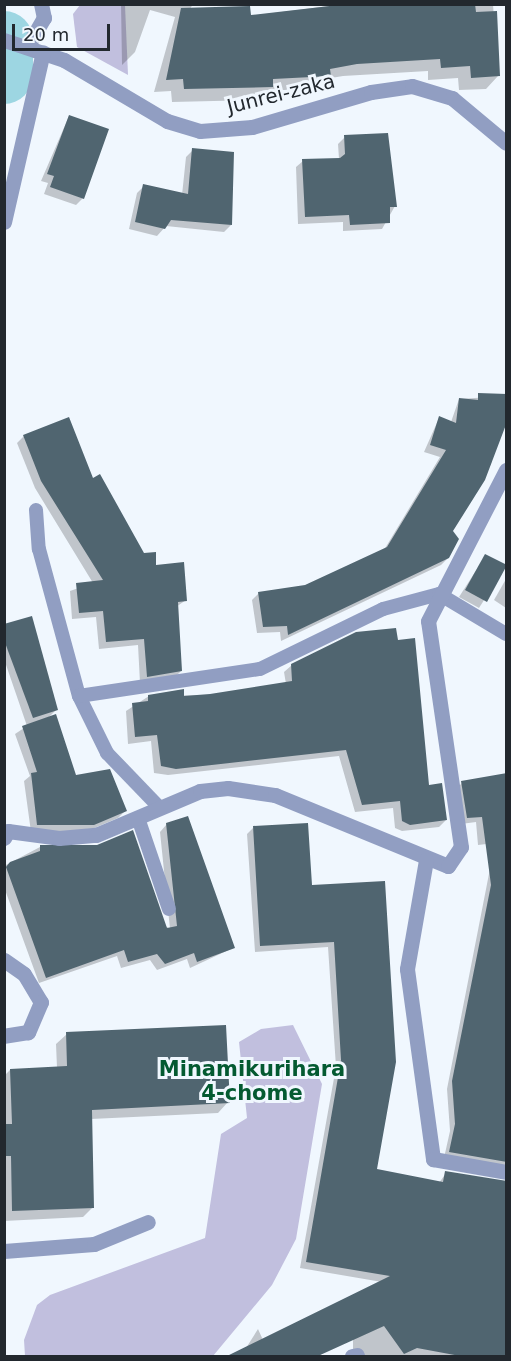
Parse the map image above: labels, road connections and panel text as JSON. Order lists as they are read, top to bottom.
{
  "streets": {
    "street": ["Junrei-zaka"]
  },
  "districts": ["Minamikurihara 4-chome"],
  "scale_bar": "20 m"
}
